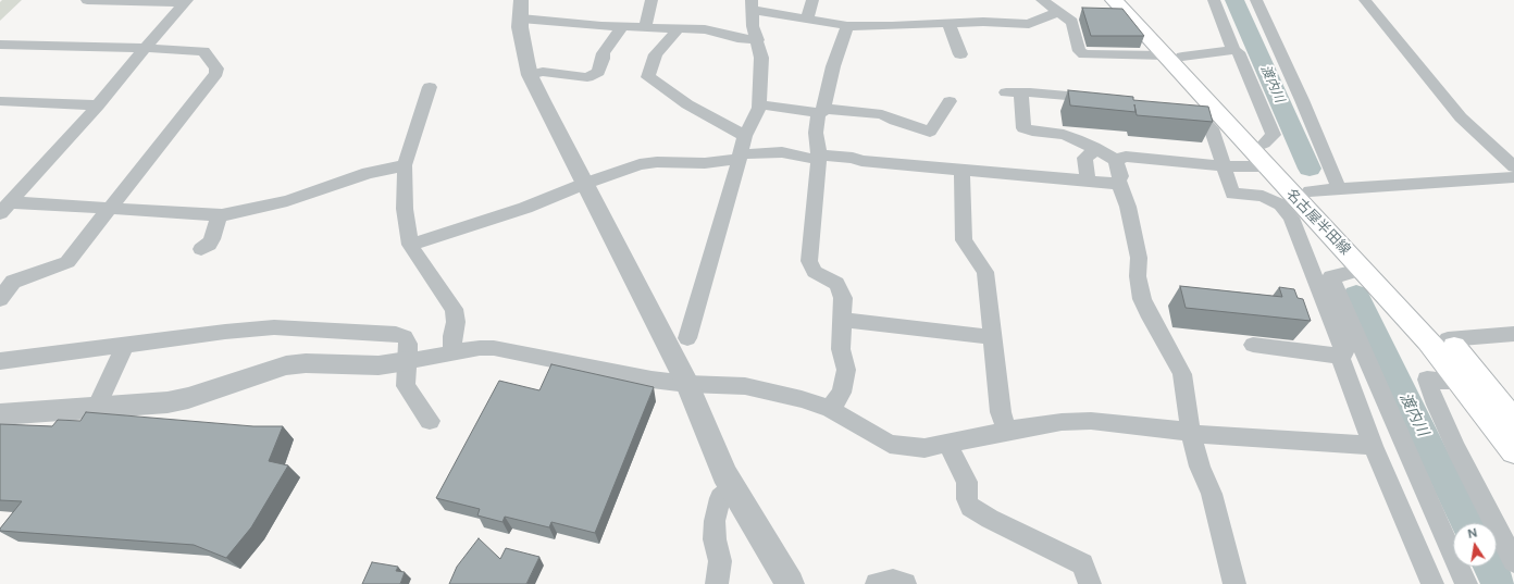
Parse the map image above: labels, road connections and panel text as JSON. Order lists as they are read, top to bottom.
{
  "streets": {
    "main road": ["名古屋半田線"]
  },
  "water": ["渡内川"],
  "north": "top"
}
